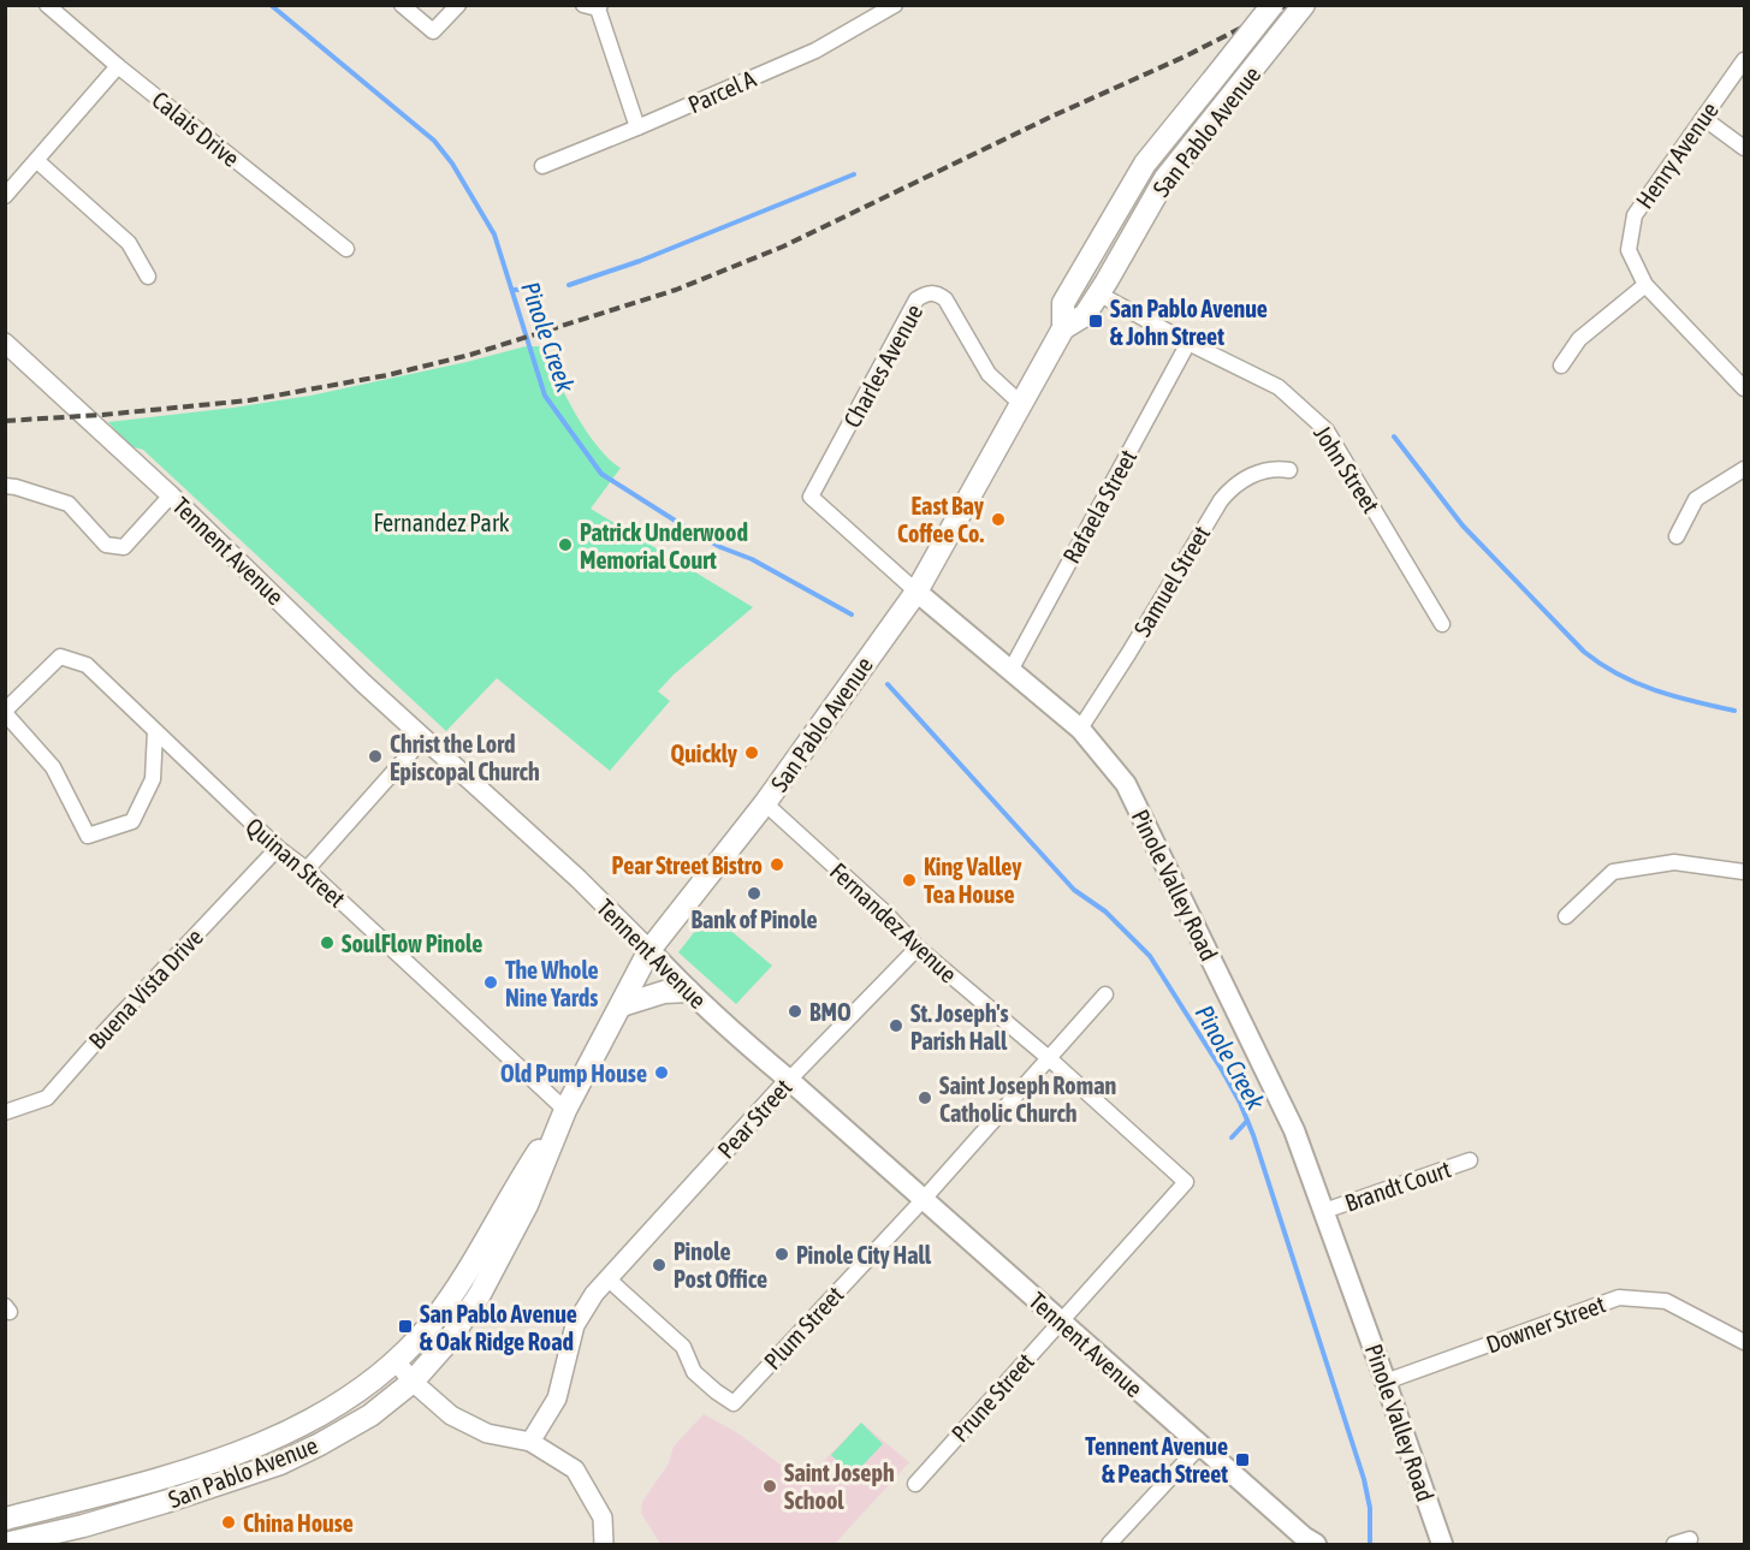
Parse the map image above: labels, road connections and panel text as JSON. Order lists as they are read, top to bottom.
{
  "streets": {
    "main road": ["San Pablo Avenue", "Tennent Avenue", "Pinole Valley Road"],
    "street": [
      "Parcel A",
      "Calais Drive",
      "Henry Avenue",
      "Charles Avenue",
      "John Street",
      "Rafaela Street",
      "Samuel Street",
      "Quinan Street",
      "Fernandez Avenue",
      "Buena Vista Drive",
      "Pear Street",
      "Brandt Court",
      "Downer Street",
      "Plum Street",
      "Prune Street"
    ]
  },
  "crossings": [
    ["San Pablo Avenue", "Charles Avenue"],
    ["San Pablo Avenue", "John Street"],
    ["San Pablo Avenue", "Tennent Avenue"],
    ["San Pablo Avenue", "Quinan Street"],
    ["San Pablo Avenue", "Pinole Valley Road"],
    ["San Pablo Avenue", "Fernandez Avenue"],
    ["Charles Avenue", "Pinole Valley Road"],
    ["John Street", "Rafaela Street"],
    ["Rafaela Street", "Pinole Valley Road"],
    ["Tennent Avenue", "Pear Street"],
    ["Tennent Avenue", "Plum Street"],
    ["Tennent Avenue", "Prune Street"],
    ["Samuel Street", "Pinole Valley Road"],
    ["Quinan Street", "Buena Vista Drive"],
    ["Pinole Valley Road", "Brandt Court"],
    ["Pinole Valley Road", "Downer Street"],
    ["Fernandez Avenue", "Pear Street"],
    ["Fernandez Avenue", "Plum Street"],
    ["Fernandez Avenue", "Prune Street"],
    ["Pear Street", "Plum Street"]
  ],
  "water": ["Pinole Creek"],
  "parks": ["Fernandez Park"],
  "places": {
    "transit": ["San Pablo Avenue & John Street", "San Pablo Avenue & Oak Ridge Road", "Tennent Avenue & Peach Street"],
    "other": [
      "East Bay Coffee Co.",
      "Patrick Underwood Memorial Court",
      "Quickly",
      "Christ the Lord Episcopal Church",
      "Pear Street Bistro",
      "King Valley Tea House",
      "Bank of Pinole",
      "SoulFlow Pinole",
      "The Whole Nine Yards",
      "BMO",
      "St. Joseph's Parish Hall",
      "Old Pump House",
      "Saint Joseph Roman Catholic Church",
      "Pinole City Hall",
      "Pinole Post Office",
      "Saint Joseph School",
      "China House"
    ]
  }
}
